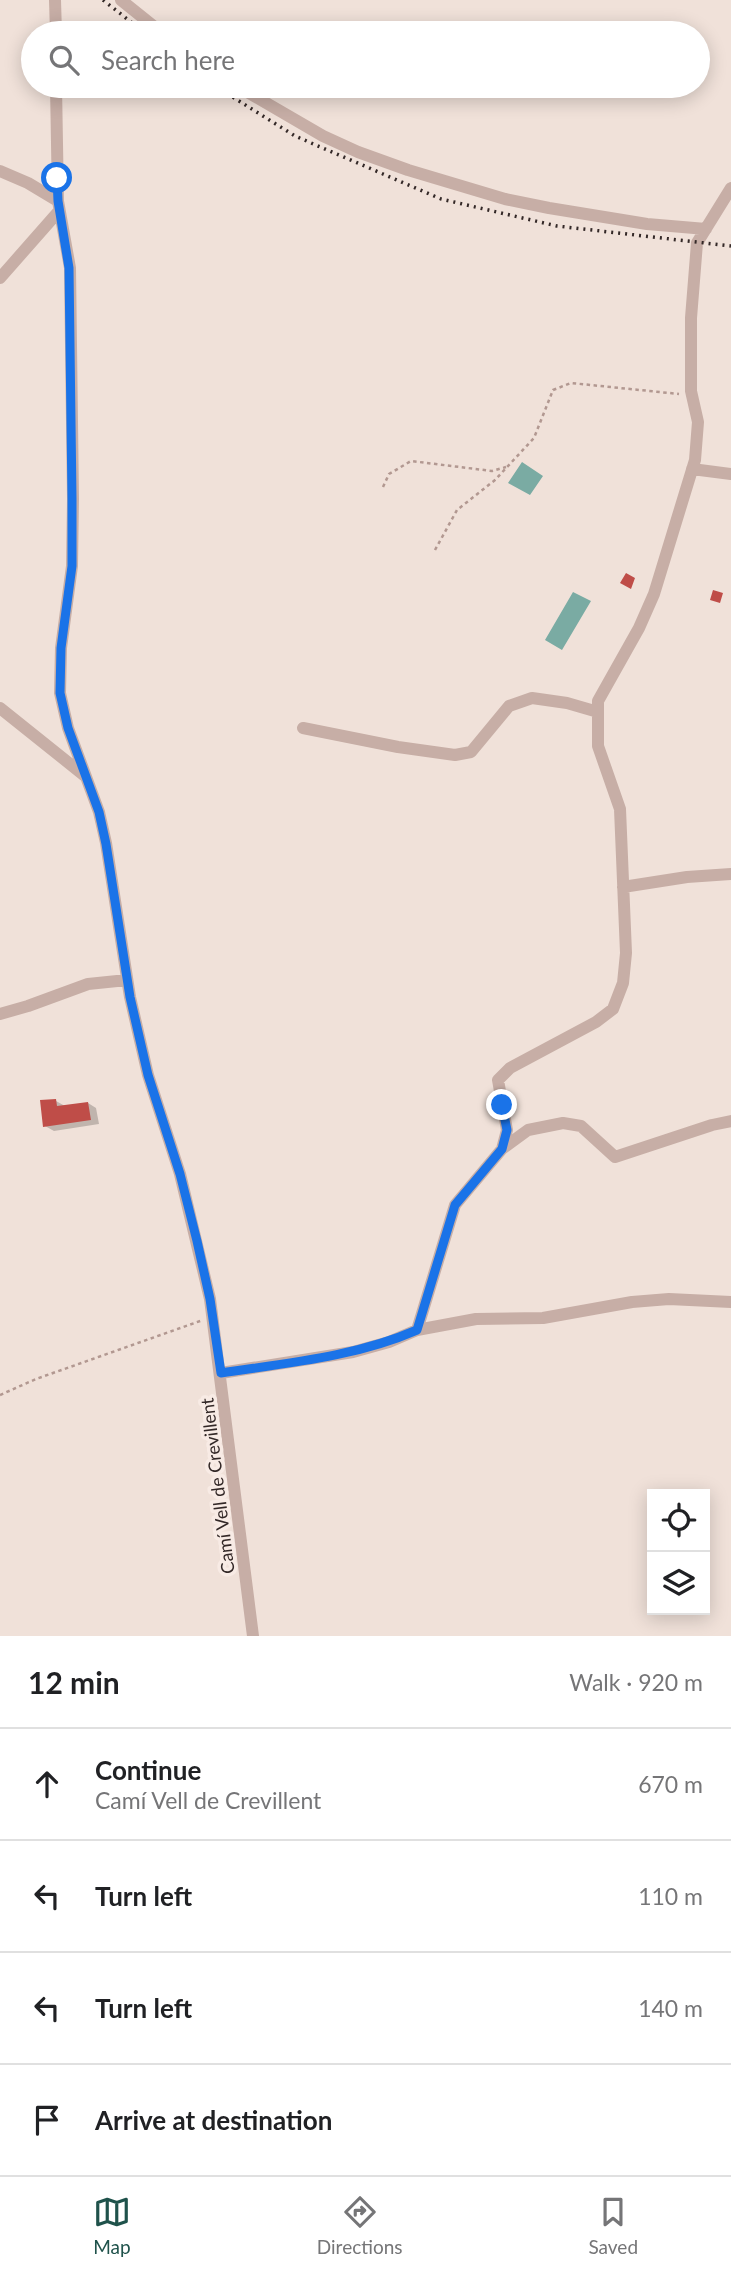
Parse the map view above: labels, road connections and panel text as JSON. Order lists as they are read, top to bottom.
{
  "streets": {
    "street": ["Camí Vell de Crevillent"]
  },
  "page": {
    "search": "Search here",
    "heading": ["12 min", "Walk · 920 m"],
    "list": [
      ["Continue", "Camí Vell de Crevillent", "670 m"],
      ["Turn left", "110 m"],
      ["Turn left", "140 m"],
      "Arrive at destination"
    ],
    "nav": ["Map", "Directions", "Saved"]
  }
}
